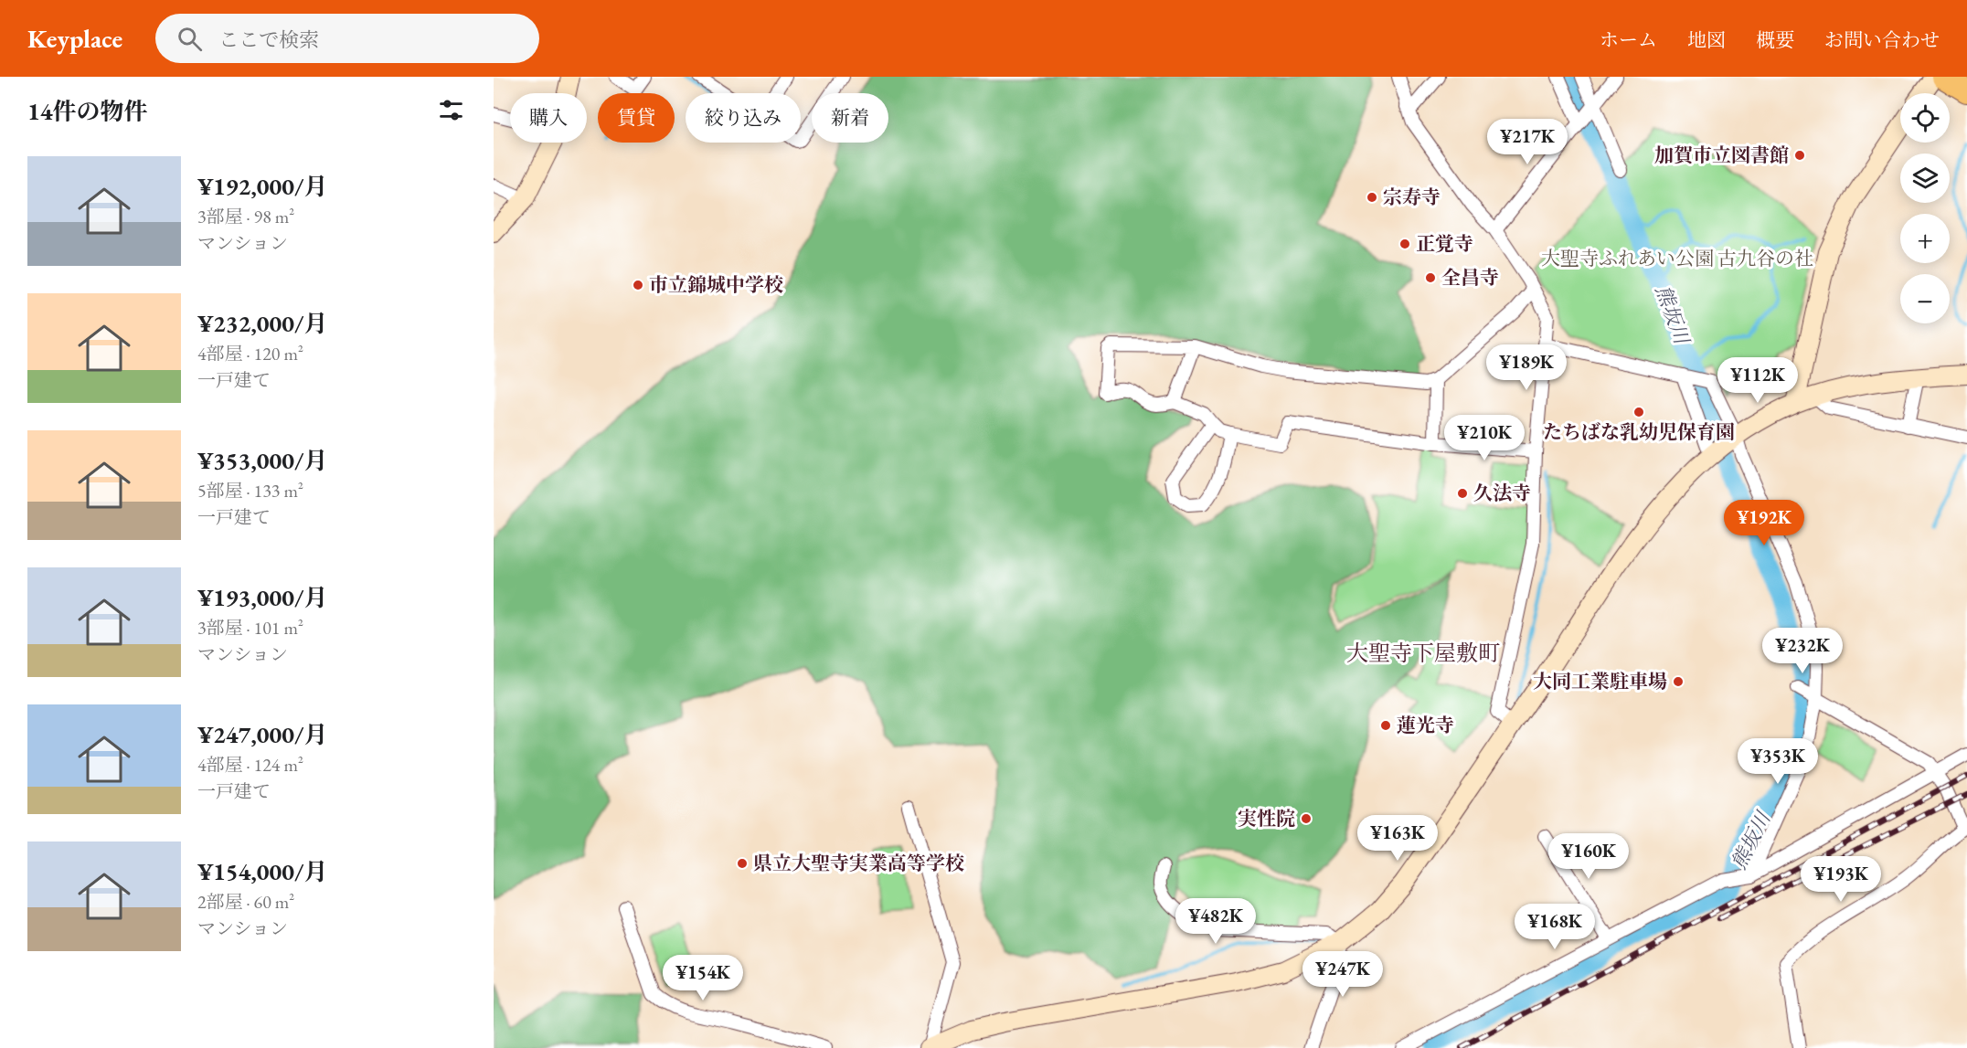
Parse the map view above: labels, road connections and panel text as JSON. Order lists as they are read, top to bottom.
{
  "districts": ["大聖寺下屋敷町"],
  "water": ["熊坂川"],
  "parks": ["大聖寺ふれあい公園 古九谷の社"],
  "places": [
    "加賀市立図書館",
    "宗寿寺",
    "正覚寺",
    "全昌寺",
    "市立錦城中学校",
    "たちばな乳幼児保育園",
    "久法寺",
    "大同工業駐車場",
    "蓮光寺",
    "実性院",
    "県立大聖寺実業高等学校"
  ],
  "page": {
    "header": "Keyplace",
    "search": "ここで検索",
    "nav": [
      "ホーム",
      "地図",
      "概要",
      "お問い合わせ"
    ],
    "heading": "14件の物件",
    "map_buttons": ["+", "−"],
    "chip": [
      "購入",
      "賃貸",
      "絞り込み",
      "新着"
    ],
    "price": [
      "¥217K",
      "¥189K",
      "¥112K",
      "¥210K",
      "¥192K",
      "¥232K",
      "¥353K",
      "¥163K",
      "¥160K",
      "¥193K",
      "¥482K",
      "¥168K",
      "¥247K",
      "¥154K"
    ],
    "list": [
      {
        "name": "¥192,000/月",
        "note": "3部屋 · 98 m² · マンション"
      },
      {
        "name": "¥232,000/月",
        "note": "4部屋 · 120 m² · 一戸建て"
      },
      {
        "name": "¥353,000/月",
        "note": "5部屋 · 133 m² · 一戸建て"
      },
      {
        "name": "¥193,000/月",
        "note": "3部屋 · 101 m² · マンション"
      },
      {
        "name": "¥247,000/月",
        "note": "4部屋 · 124 m² · 一戸建て"
      },
      {
        "name": "¥154,000/月",
        "note": "2部屋 · 60 m² · マンション"
      }
    ]
  }
}
